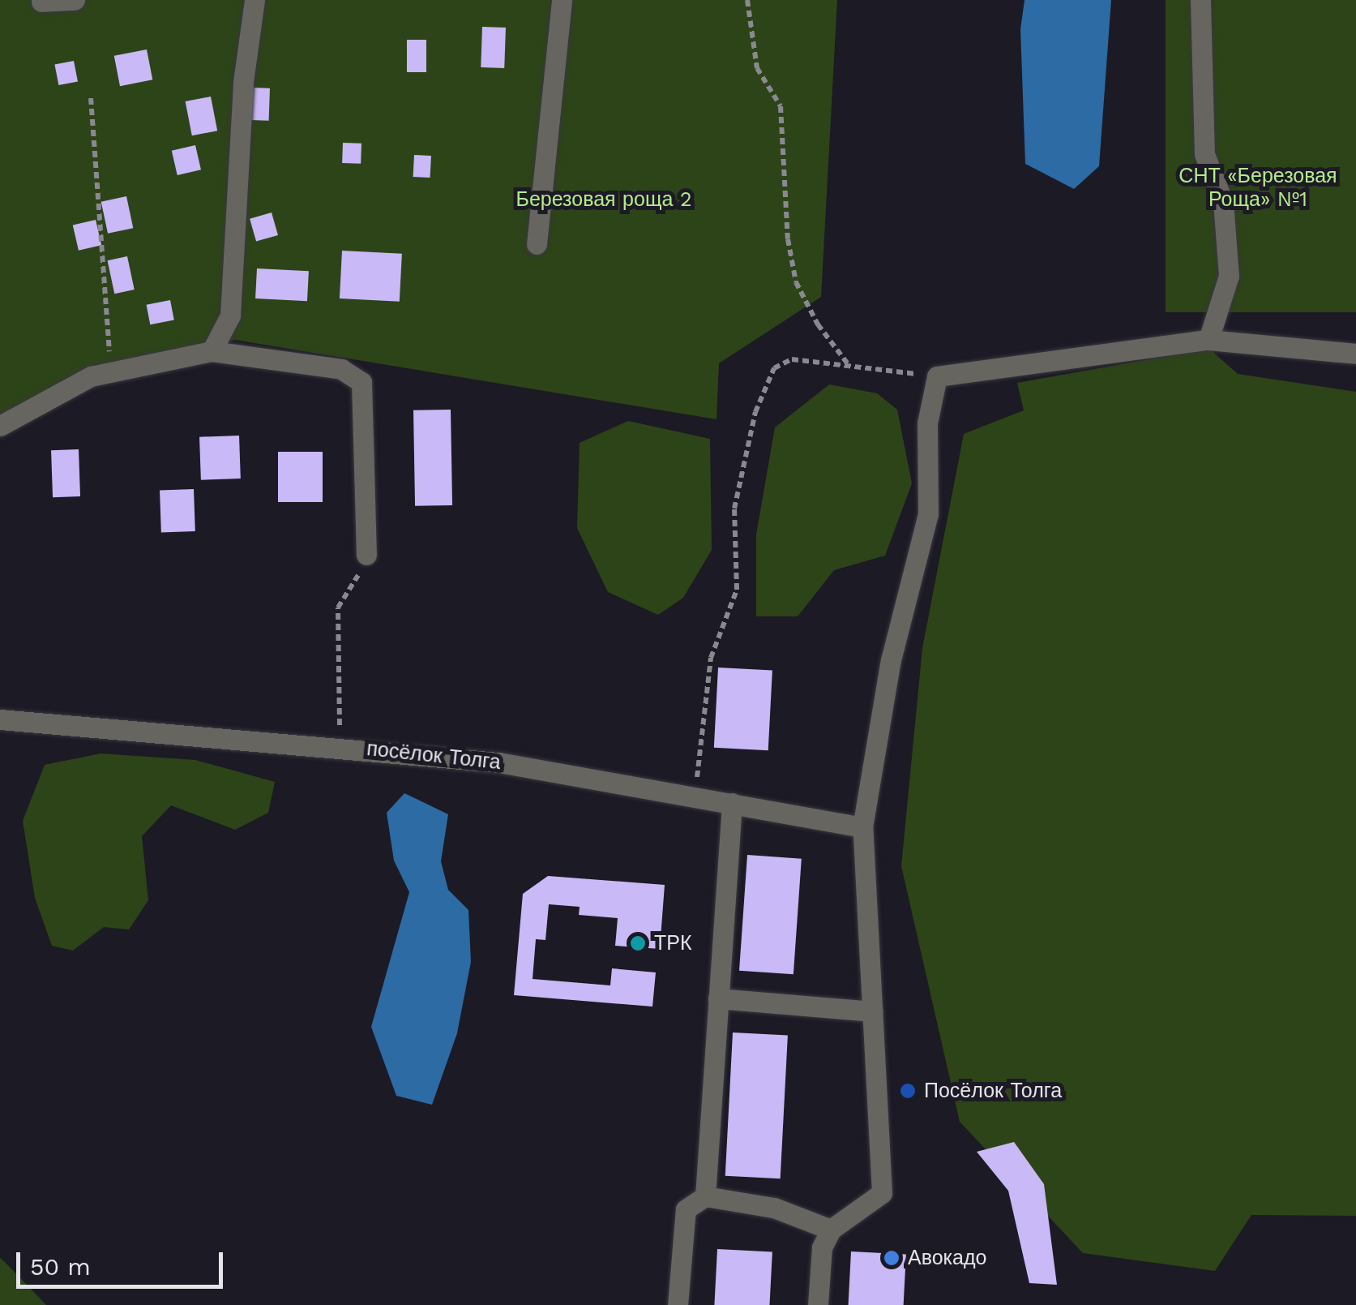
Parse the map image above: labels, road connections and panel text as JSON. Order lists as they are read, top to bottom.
{
  "streets": {
    "street": ["посёлок Толга"]
  },
  "parks": ["СНТ «Березовая Роща» №1", "Березовая роща 2"],
  "places": ["ТРК", "Посёлок Толга", "Авокадо"],
  "scale_bar": "50 m"
}
